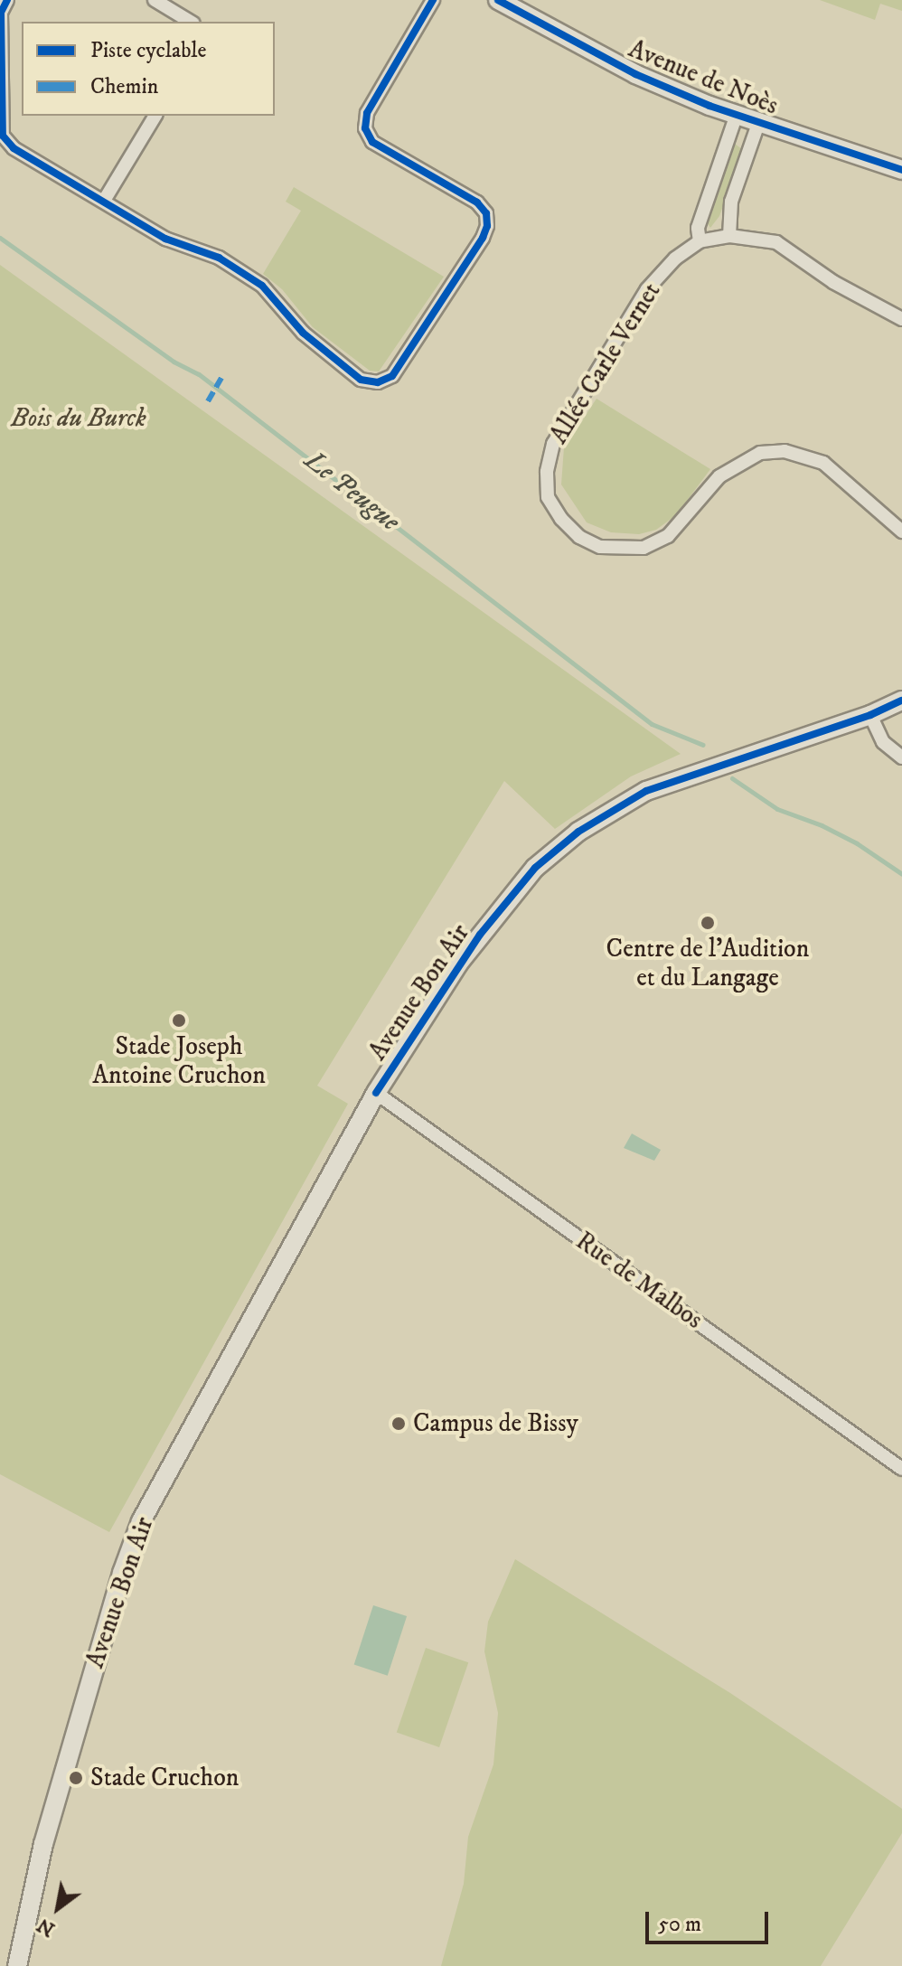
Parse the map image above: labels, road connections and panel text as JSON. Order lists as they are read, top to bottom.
{
  "streets": {
    "main road": ["Avenue de Noès", "Avenue Bon Air"],
    "street": ["Allée Carle Vernet", "Rue de Malbos"]
  },
  "crossings": [
    ["Avenue Bon Air", "Rue de Malbos"]
  ],
  "water": ["Le Peugue"],
  "parks": ["Bois du Burck"],
  "places": [
    "Centre de l'Audition et du Langage",
    "Stade Joseph Antoine Cruchon",
    "Campus de Bissy",
    "Stade Cruchon"
  ],
  "legend": ["Piste cyclable", "Chemin"],
  "scale_bar": "50 m",
  "north": "bottom left"
}
